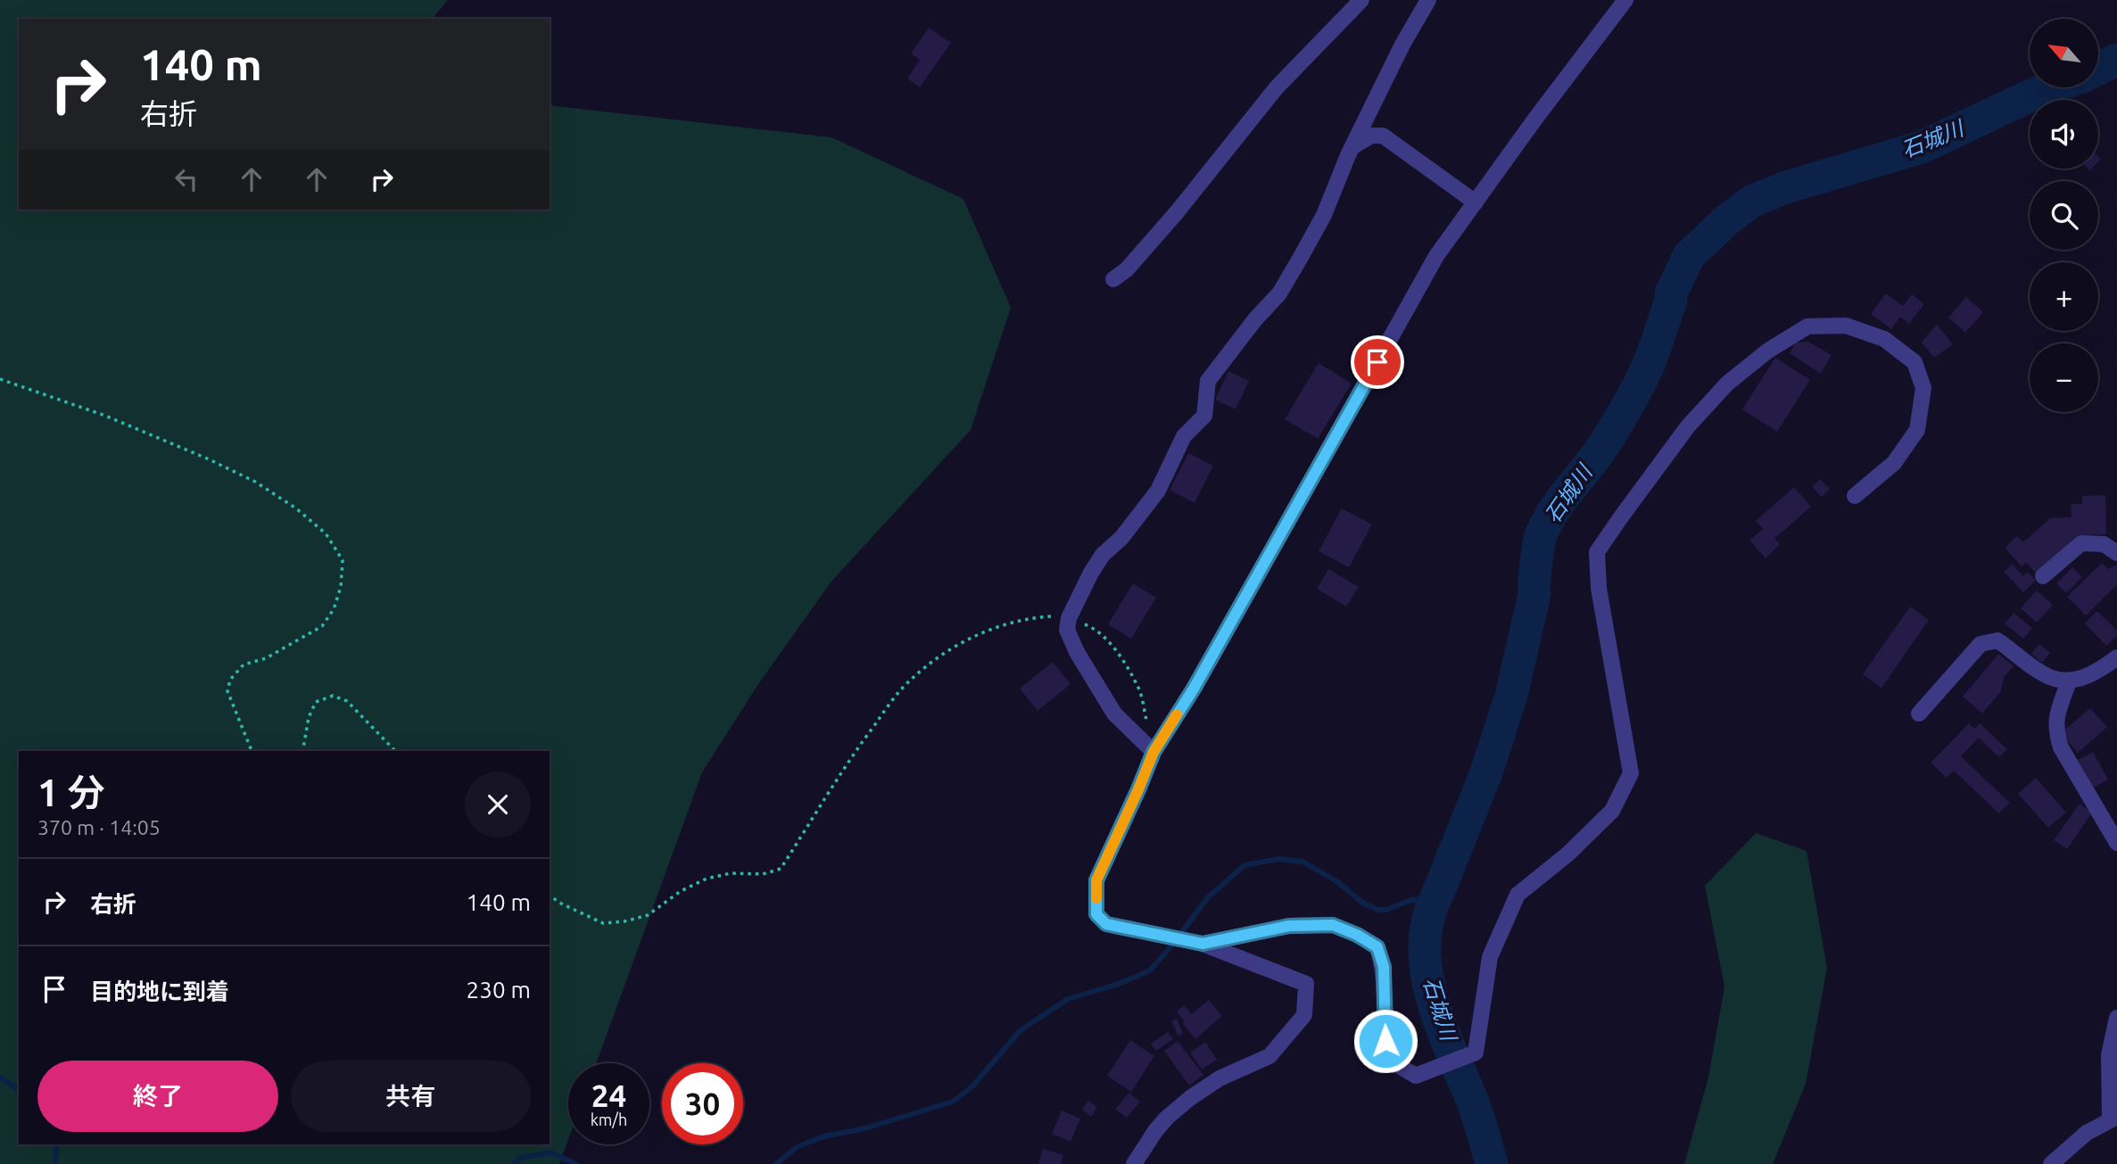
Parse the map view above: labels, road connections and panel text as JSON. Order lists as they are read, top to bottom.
{
  "water": ["石城川"],
  "north": "top left",
  "page": {
    "map_buttons": ["+", "−"],
    "turn": ["140 m", "右折"],
    "heading": ["1 分", "370 m · 14:05"],
    "list": [
      {
        "name": "右折",
        "value": "140 m"
      },
      {
        "name": "目的地に到着",
        "value": "230 m"
      }
    ],
    "buttons": ["終了", "共有"],
    "speed": "24 km/h",
    "limit": "30"
  }
}
